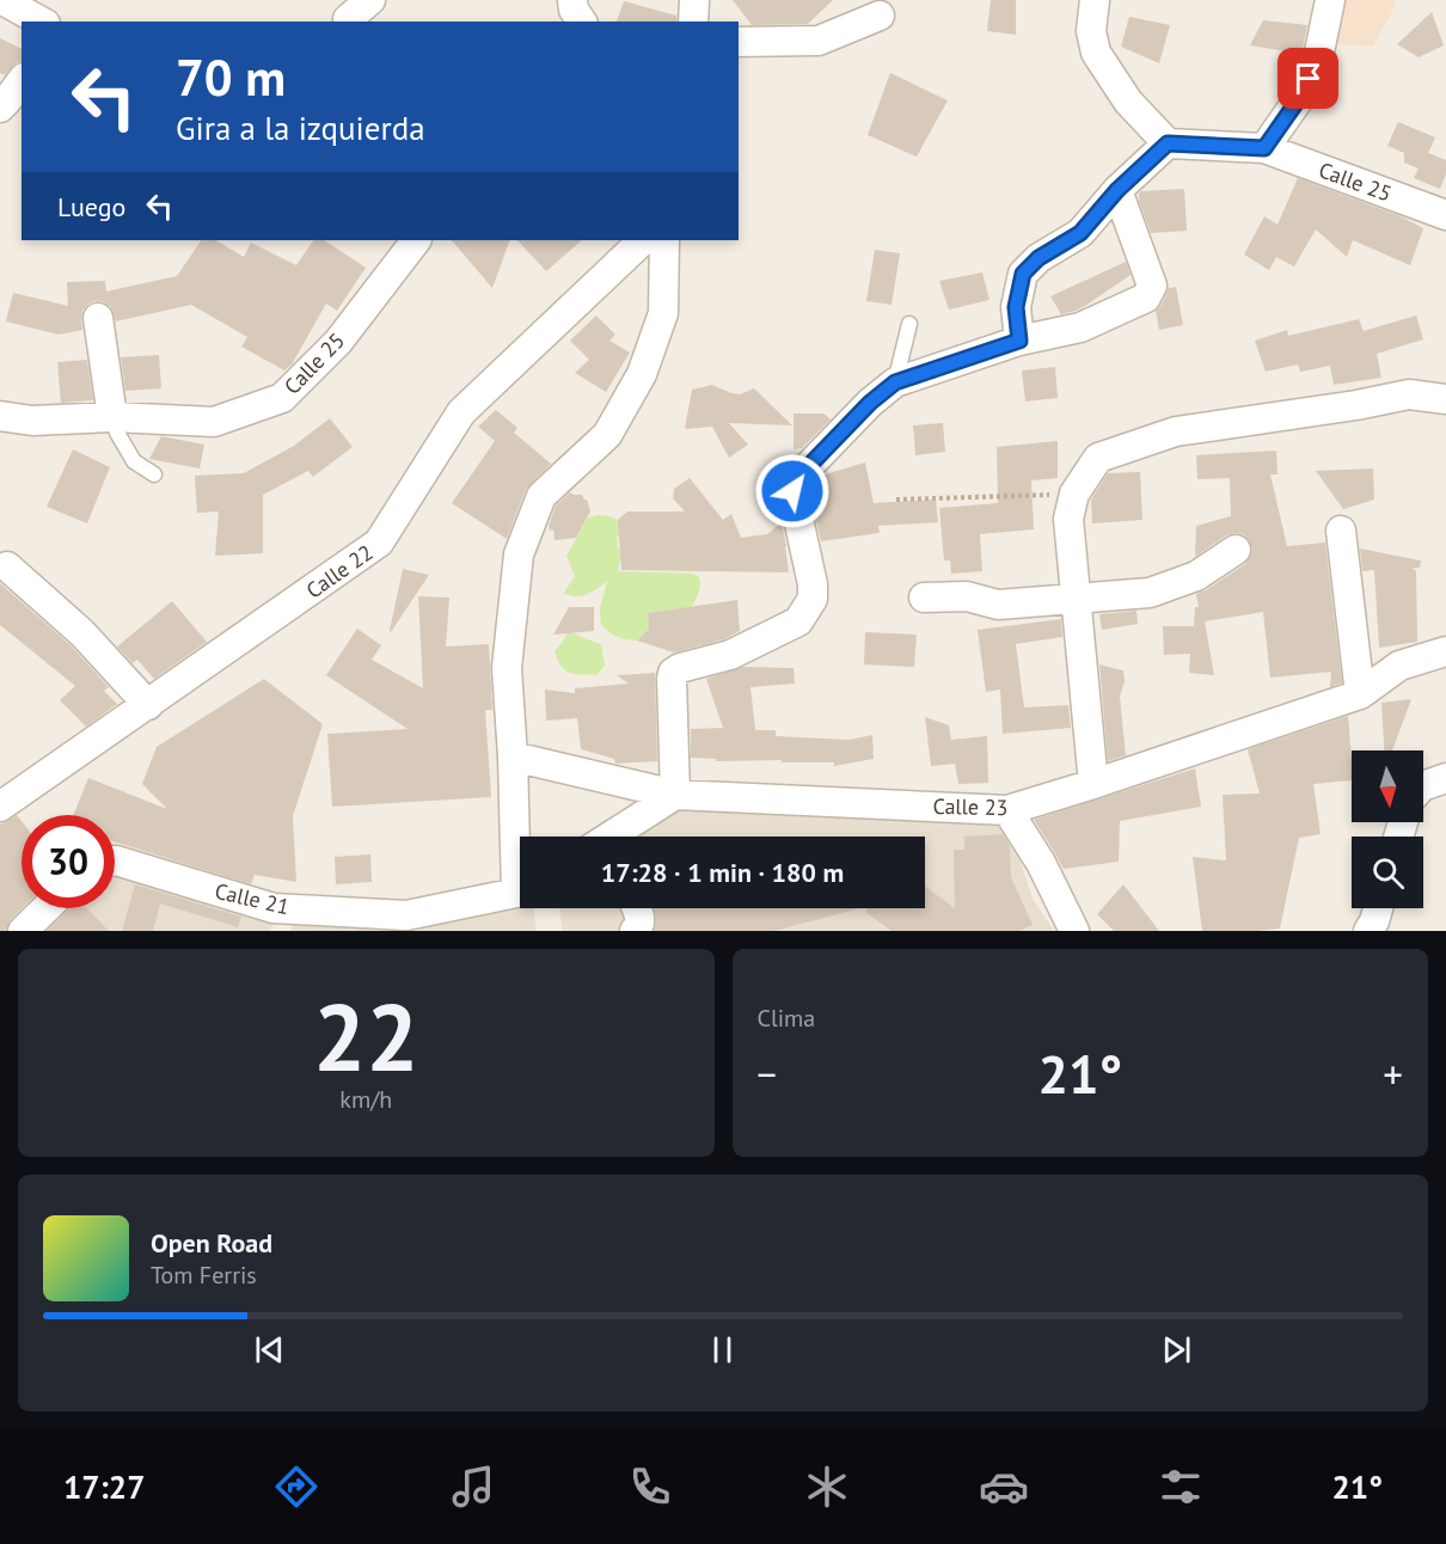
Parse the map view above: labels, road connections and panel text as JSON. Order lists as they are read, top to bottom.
{
  "streets": {
    "street": [
      "Calle 25",
      "Calle 22",
      "Calle 23",
      "Calle 21"
    ]
  },
  "north": "bottom",
  "page": {
    "turn": ["70 m", "Gira a la izquierda"],
    "then": "Luego",
    "limit": "30",
    "trip": "17:28 · 1 min · 180 m",
    "tile": [
      ["22", "km/h"],
      "Clima"
    ],
    "heat": ["−", "21°", "+"],
    "song": ["Open Road", "Tom Ferris"],
    "tabs": ["17:27", "21°"]
  }
}
